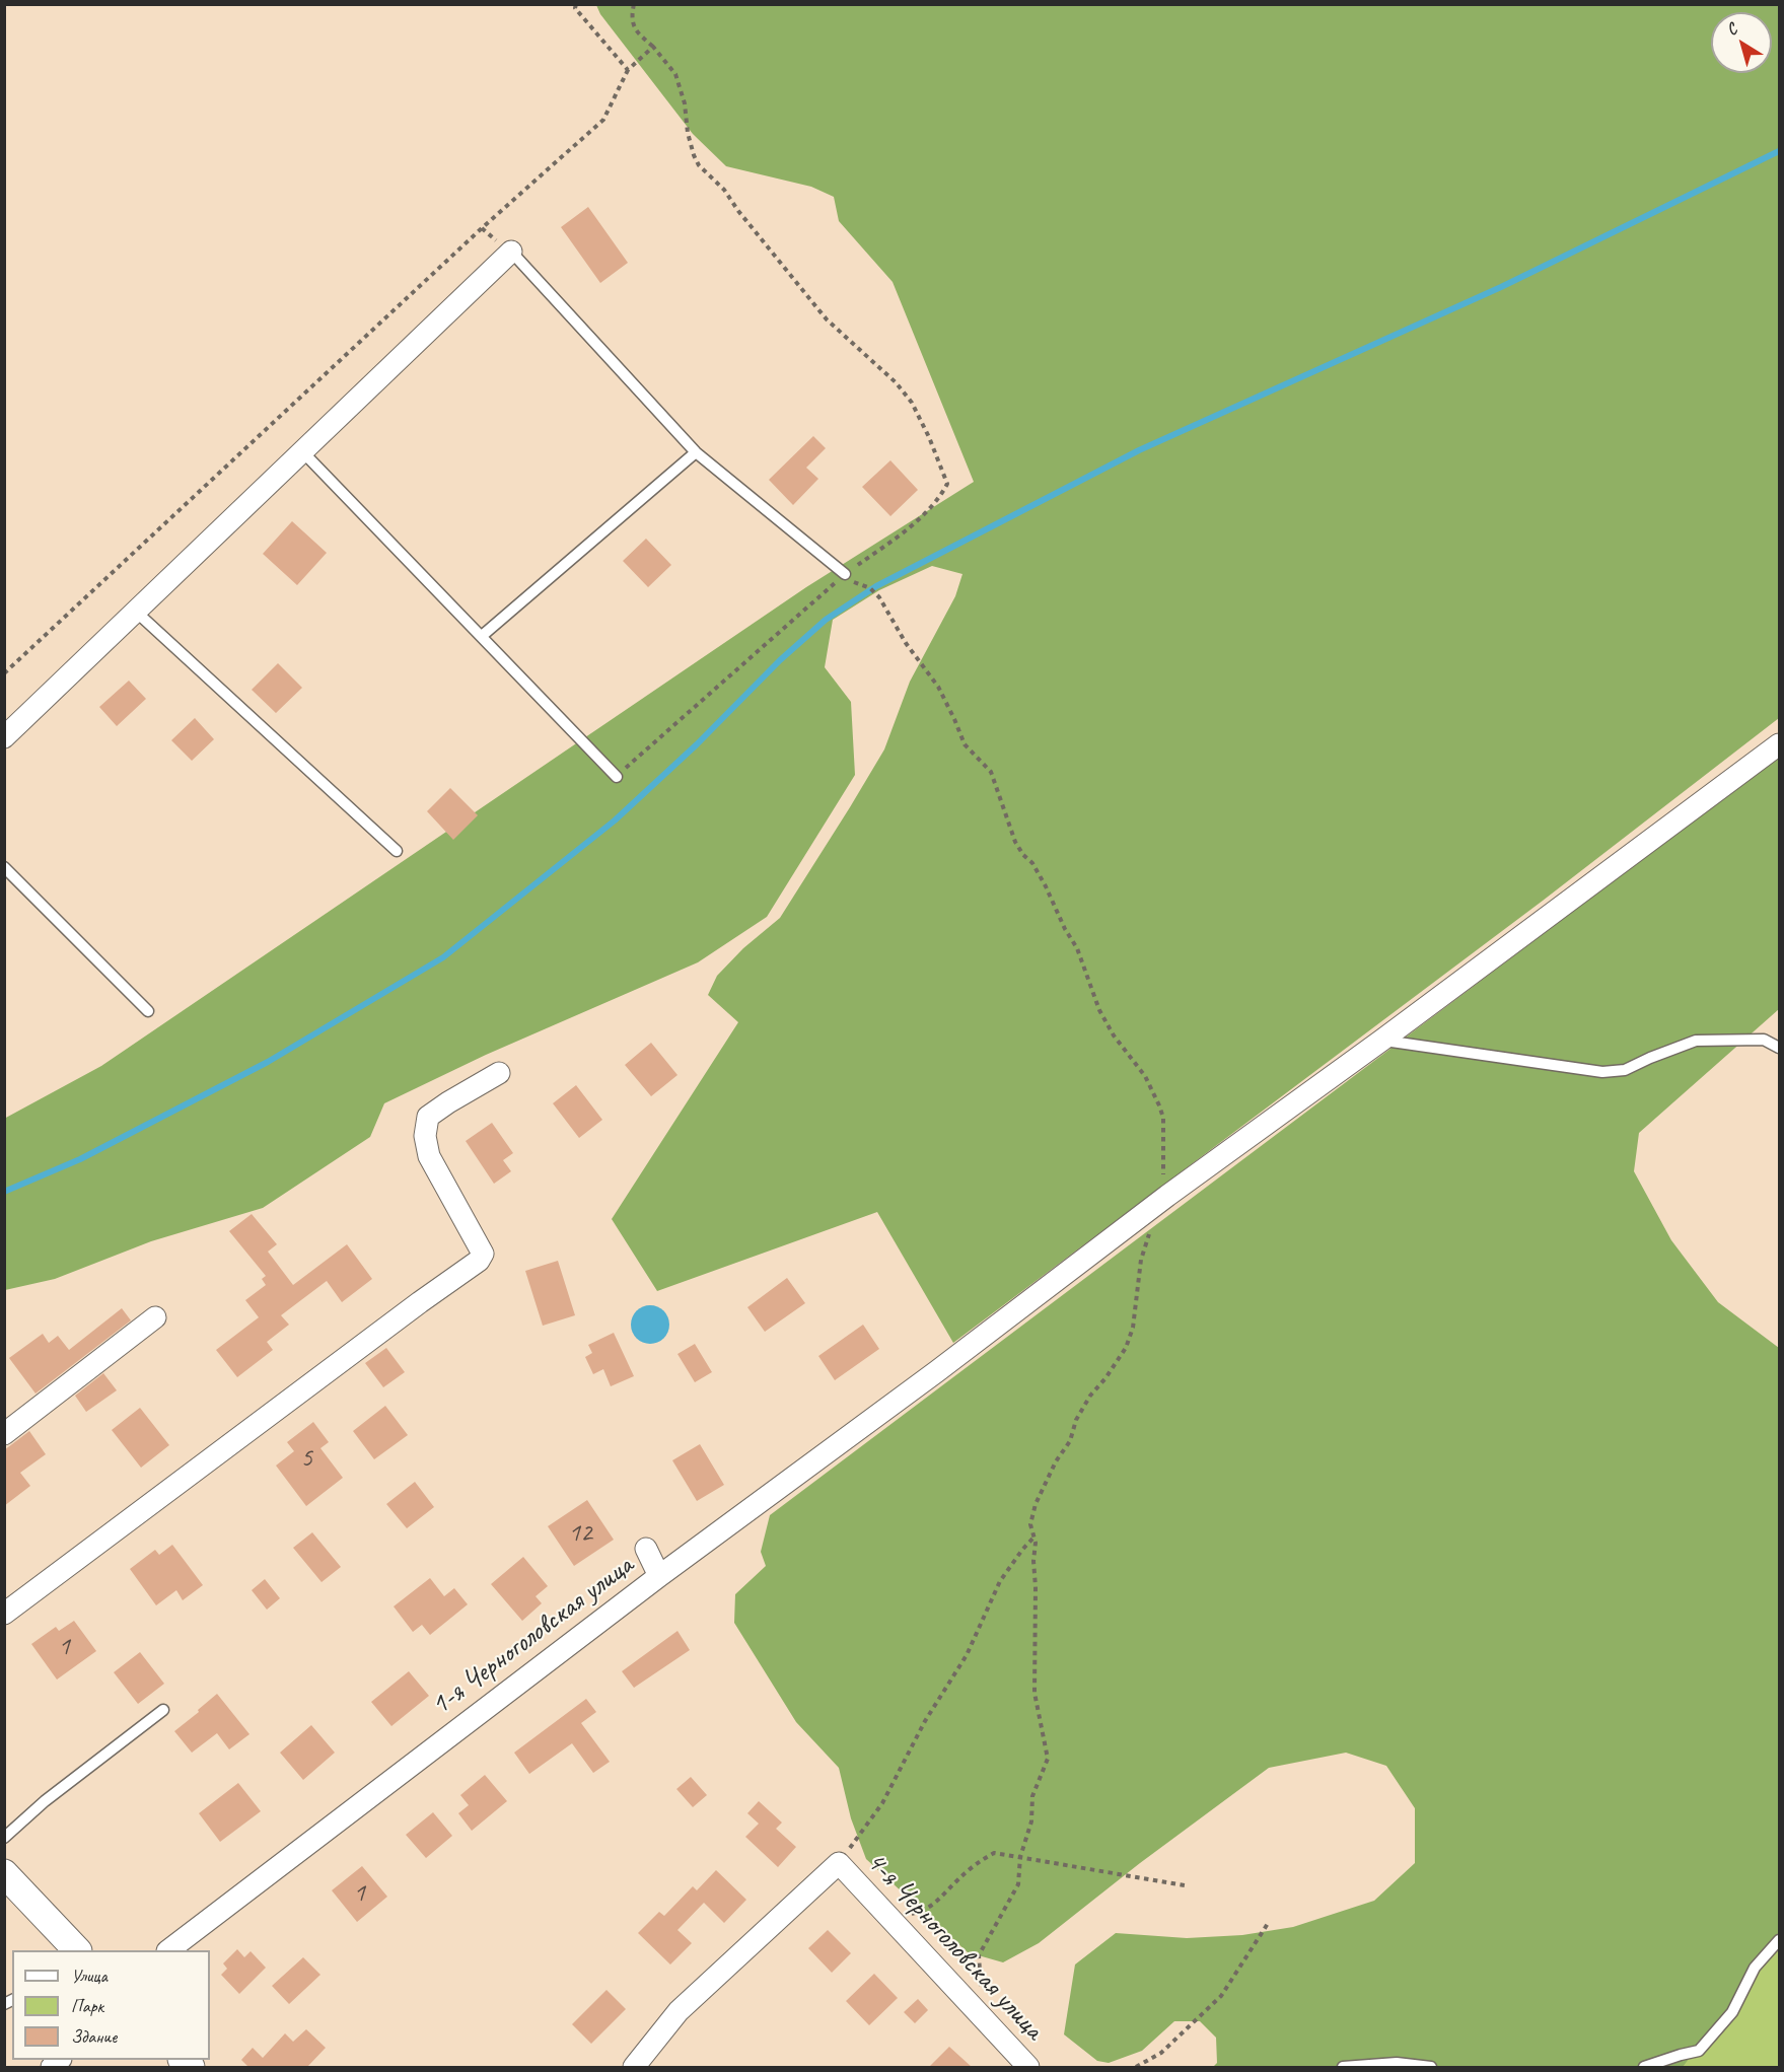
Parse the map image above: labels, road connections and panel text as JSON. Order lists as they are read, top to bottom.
{
  "streets": {
    "street": ["1-я Черноголовская улица", "4-я Черноголовская улица"]
  },
  "house_numbers": [
    "5",
    "12",
    "1",
    "1"
  ],
  "legend": ["Улица", "Парк", "Здание"],
  "north": "top left"
}
